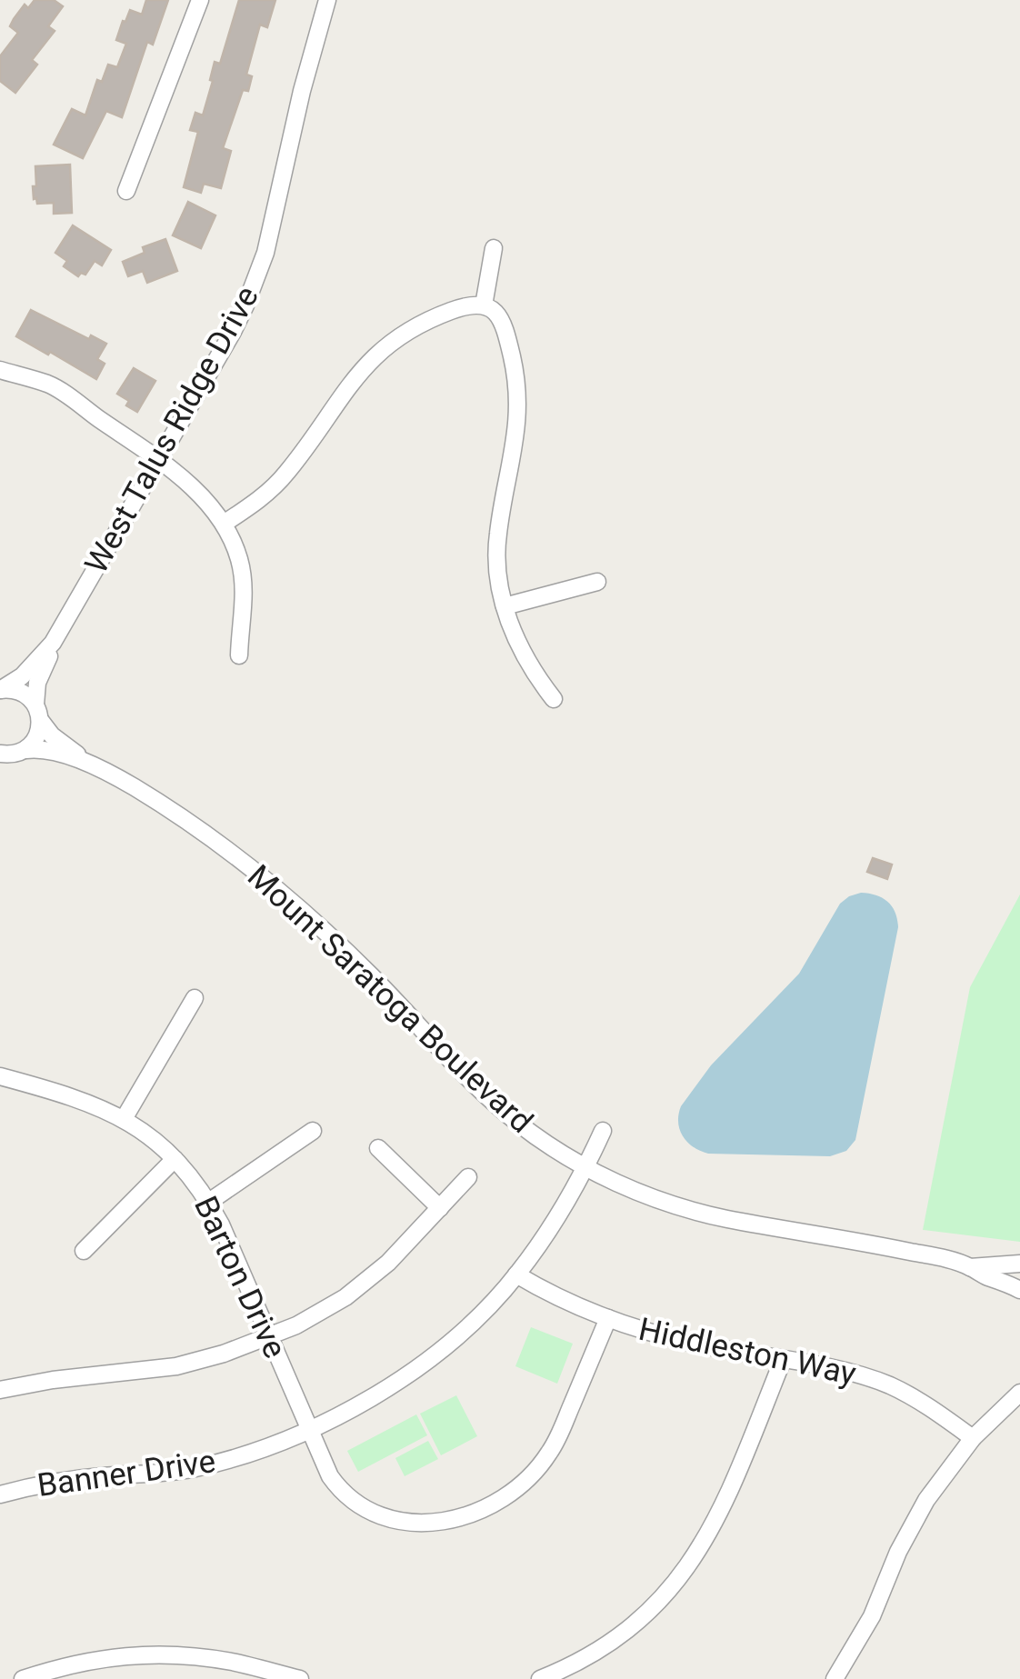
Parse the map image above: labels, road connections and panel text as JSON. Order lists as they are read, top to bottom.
{
  "streets": {
    "street": [
      "West Talus Ridge Drive",
      "Mount Saratoga Boulevard",
      "Barton Drive",
      "Hiddleston Way",
      "Banner Drive"
    ]
  },
  "crossings": [
    ["West Talus Ridge Drive", "Mount Saratoga Boulevard"],
    ["Mount Saratoga Boulevard", "Banner Drive"],
    ["Barton Drive", "Hiddleston Way"],
    ["Barton Drive", "Banner Drive"],
    ["Hiddleston Way", "Banner Drive"]
  ]
}
